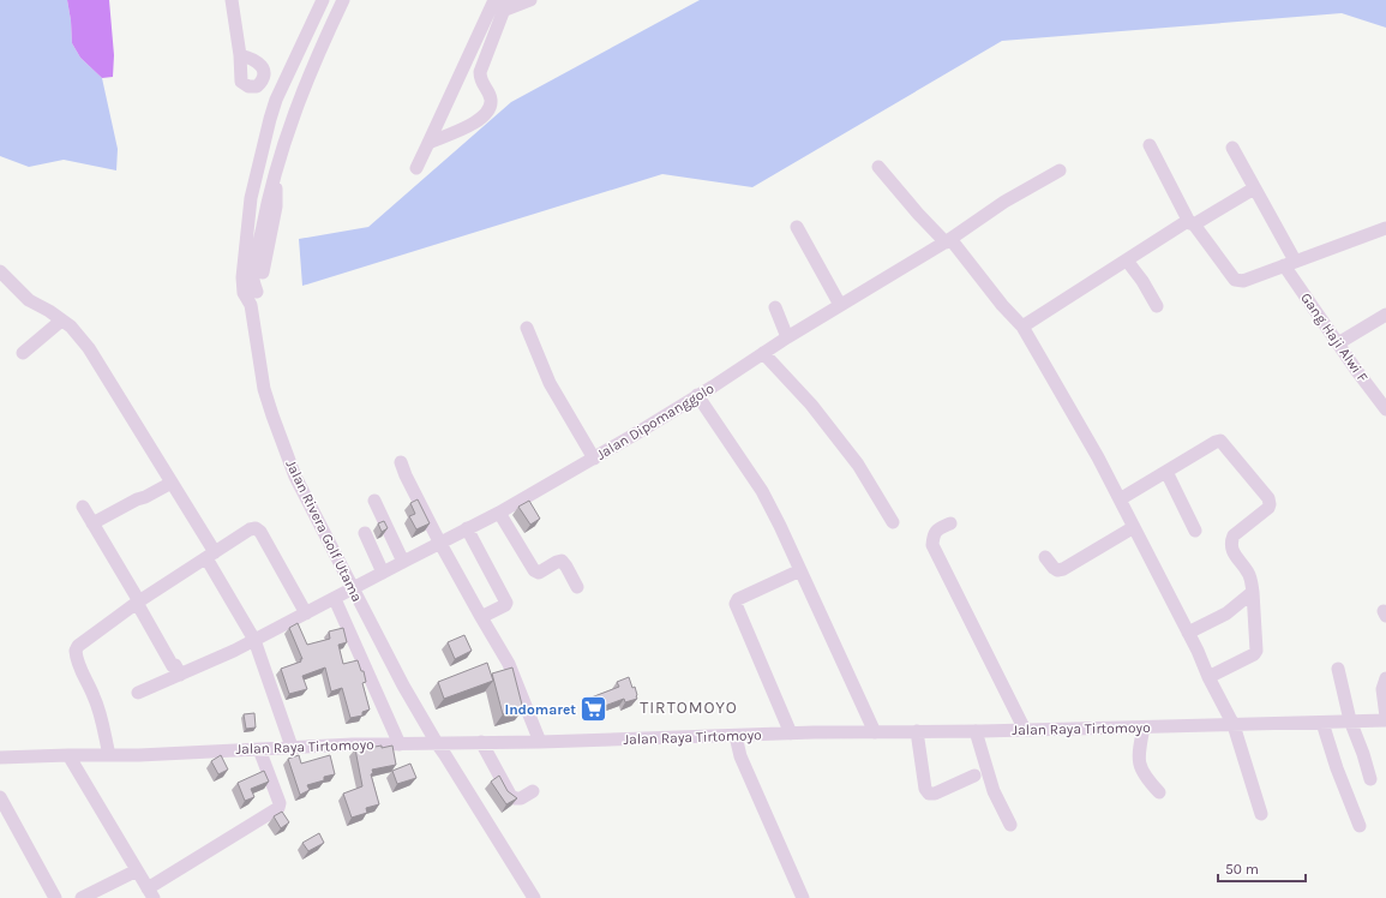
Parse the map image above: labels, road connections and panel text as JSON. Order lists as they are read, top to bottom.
{
  "streets": {
    "street": [
      "Gang Haji Alwi F",
      "Jalan Dipomanggolo",
      "Jalan Rivera Golf Utama",
      "Jalan Raya Tirtomoyo"
    ]
  },
  "crossings": [
    ["Jalan Dipomanggolo", "Jalan Rivera Golf Utama"],
    ["Jalan Rivera Golf Utama", "Jalan Raya Tirtomoyo"]
  ],
  "districts": ["TIRTOMOYO"],
  "places": {
    "supermarket": ["Indomaret"]
  },
  "scale_bar": "50 m"
}
